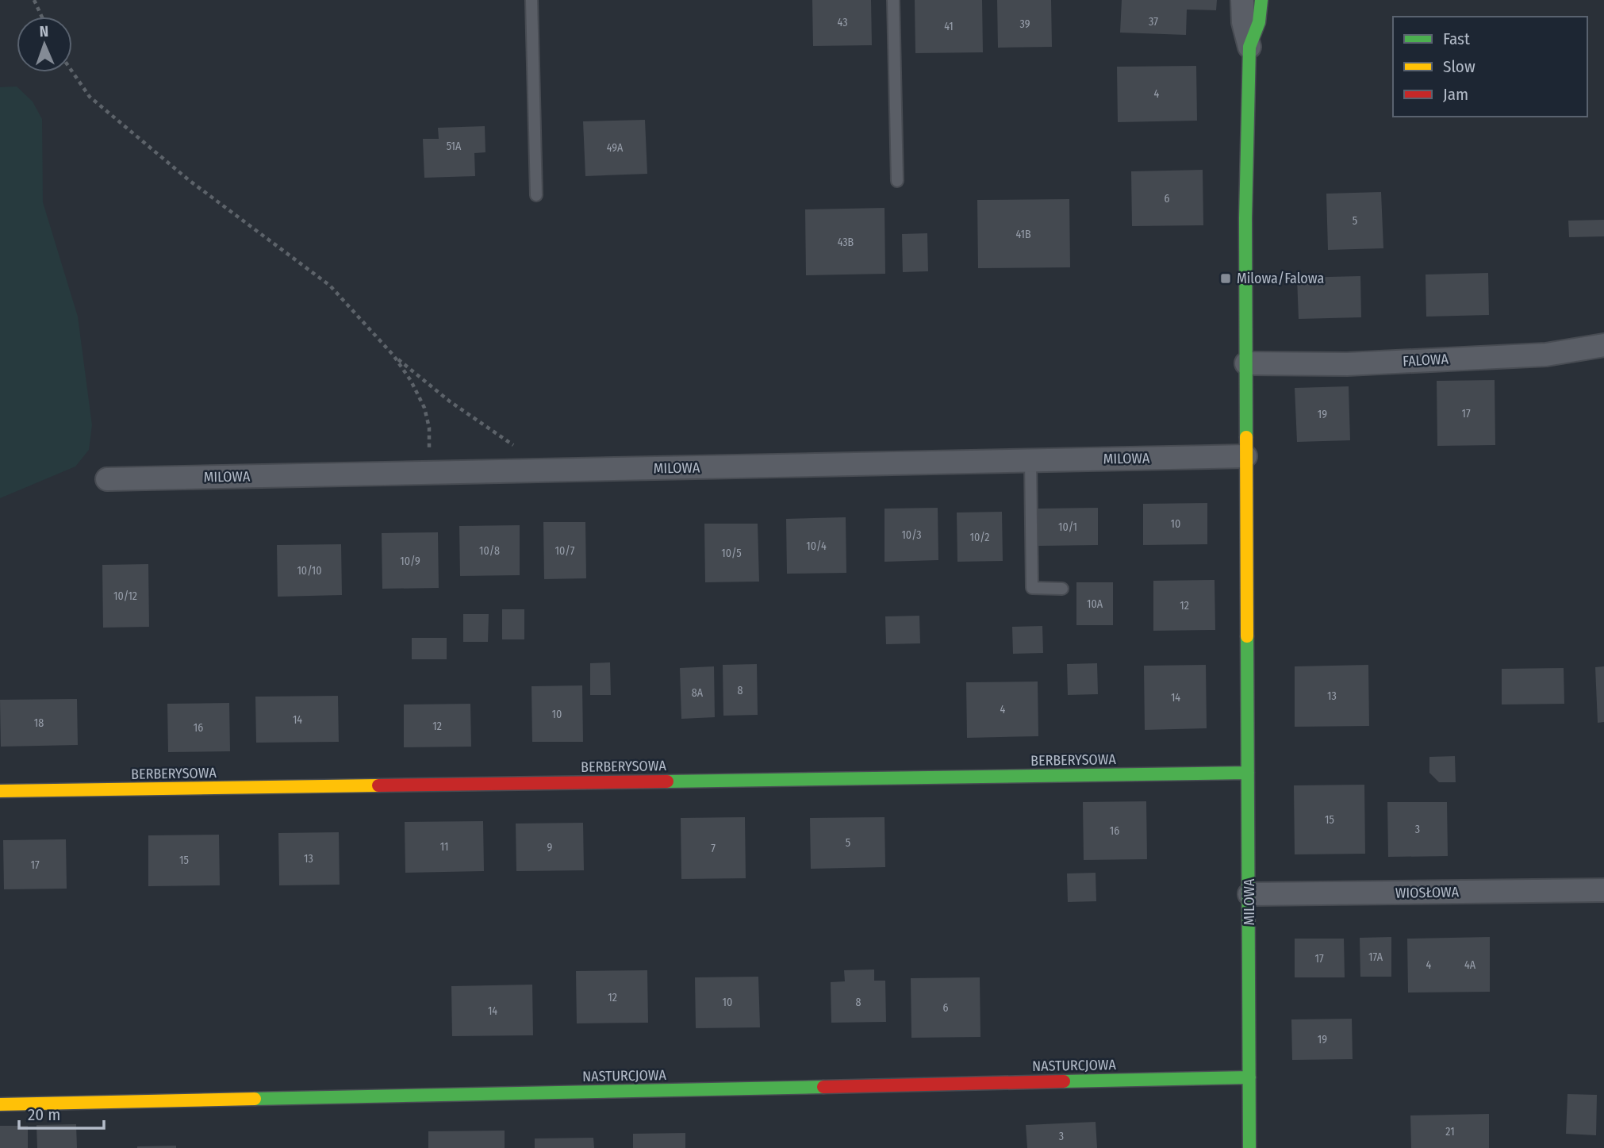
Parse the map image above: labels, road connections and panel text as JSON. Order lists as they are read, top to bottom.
{
  "streets": {
    "street": [
      "FALOWA",
      "MILOWA",
      "BERBERYSOWA",
      "WIOSŁOWA",
      "NASTURCJOWA"
    ]
  },
  "crossings": [
    ["FALOWA", "MILOWA"],
    ["MILOWA", "BERBERYSOWA"],
    ["MILOWA", "WIOSŁOWA"],
    ["MILOWA", "NASTURCJOWA"]
  ],
  "places": {
    "transit": ["Milowa/Falowa"]
  },
  "house_numbers": [
    "37",
    "43",
    "39",
    "41",
    "4",
    "51A",
    "49A",
    "6",
    "5",
    "41B",
    "43B",
    "17",
    "19",
    "10",
    "10/1",
    "10/3",
    "10/2",
    "10/4",
    "10/8",
    "10/7",
    "10/5",
    "10/9",
    "10/10",
    "10/12",
    "10A",
    "12",
    "8",
    "8A",
    "13",
    "14",
    "4",
    "10",
    "14",
    "18",
    "12",
    "16",
    "15",
    "3",
    "16",
    "5",
    "11",
    "9",
    "7",
    "13",
    "15",
    "17",
    "17A",
    "17",
    "4",
    "4A",
    "12",
    "10",
    "8",
    "6",
    "14",
    "19",
    "21",
    "3"
  ],
  "legend": ["Fast", "Slow", "Jam"],
  "scale_bar": "20 m",
  "north": "top"
}
